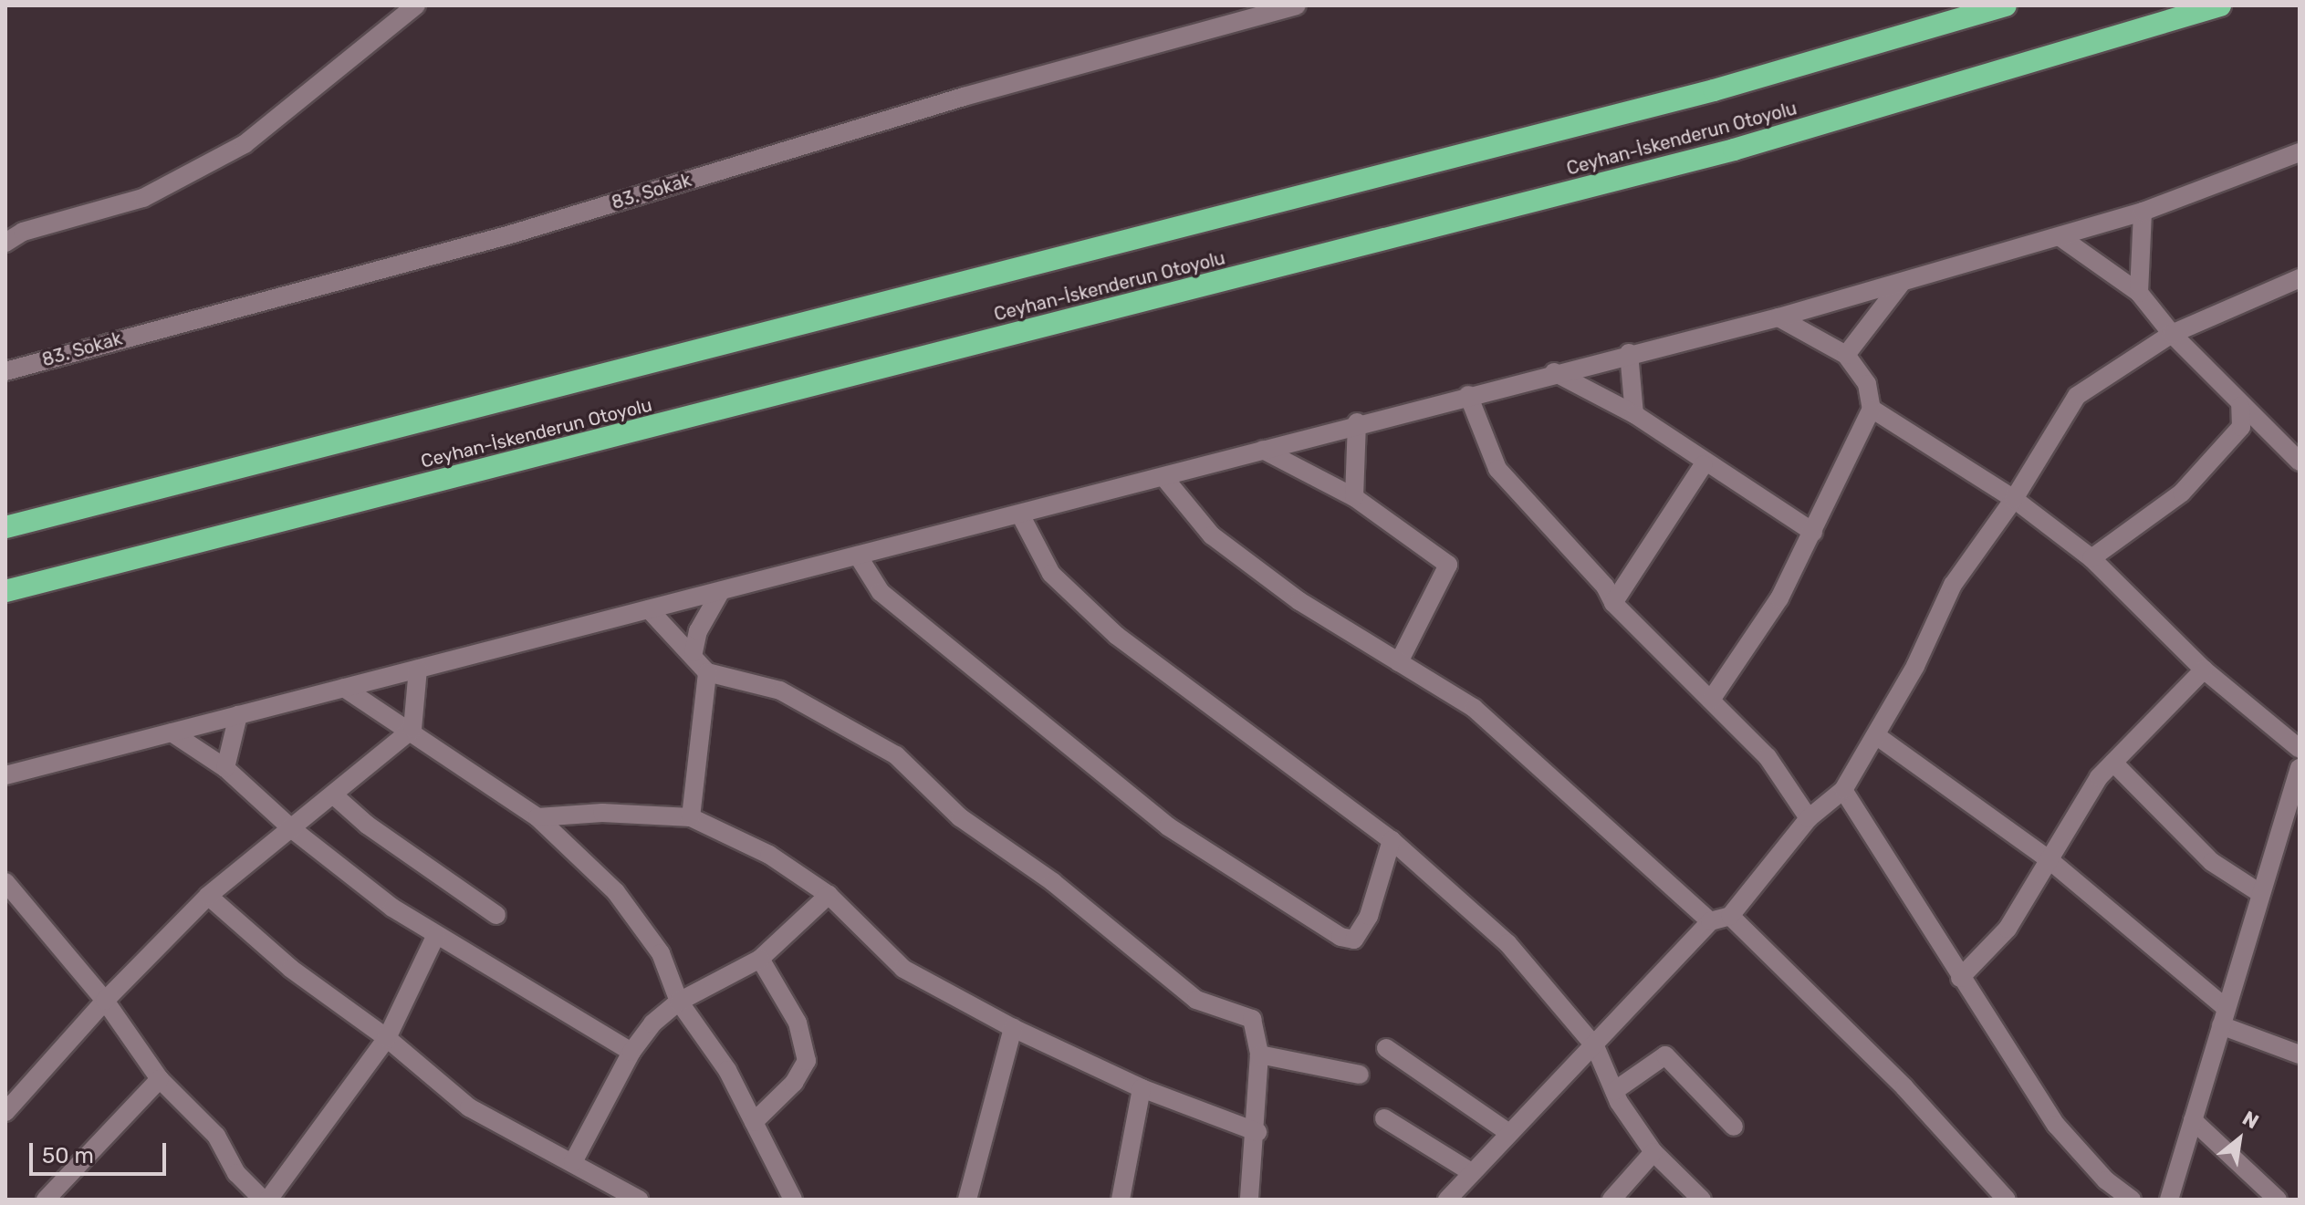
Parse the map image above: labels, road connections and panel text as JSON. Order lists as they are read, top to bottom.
{
  "streets": {
    "highway": ["Ceyhan-İskenderun Otoyolu"],
    "street": ["83. Sokak"]
  },
  "scale_bar": "50 m",
  "north": "top right"
}
